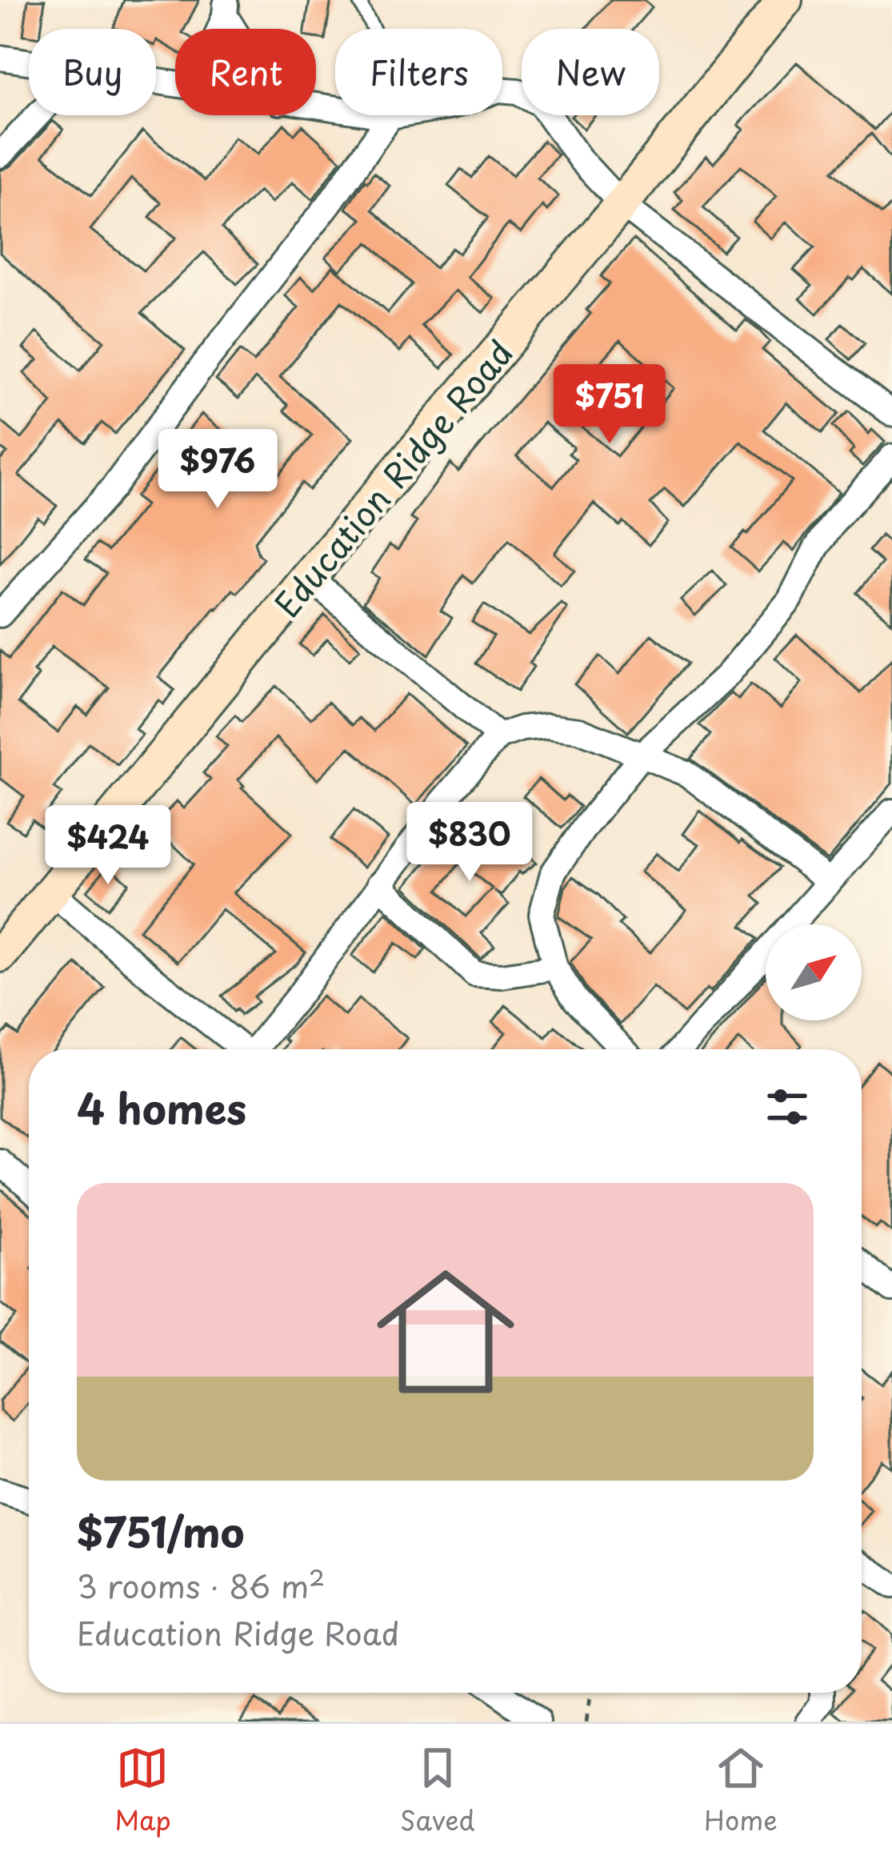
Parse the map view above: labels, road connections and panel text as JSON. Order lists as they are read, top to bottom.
{
  "streets": {
    "main road": ["Education Ridge Road"]
  },
  "north": "top right",
  "page": {
    "chip": [
      "Buy",
      "Rent",
      "Filters",
      "New"
    ],
    "price": [
      "$751",
      "$976",
      "$830",
      "$424"
    ],
    "heading": "4 homes",
    "list": [
      {
        "name": "$751/mo",
        "note": "3 rooms · 86 m² · Education Ridge Road"
      }
    ],
    "tabs": ["Map", "Saved", "Home"]
  }
}
